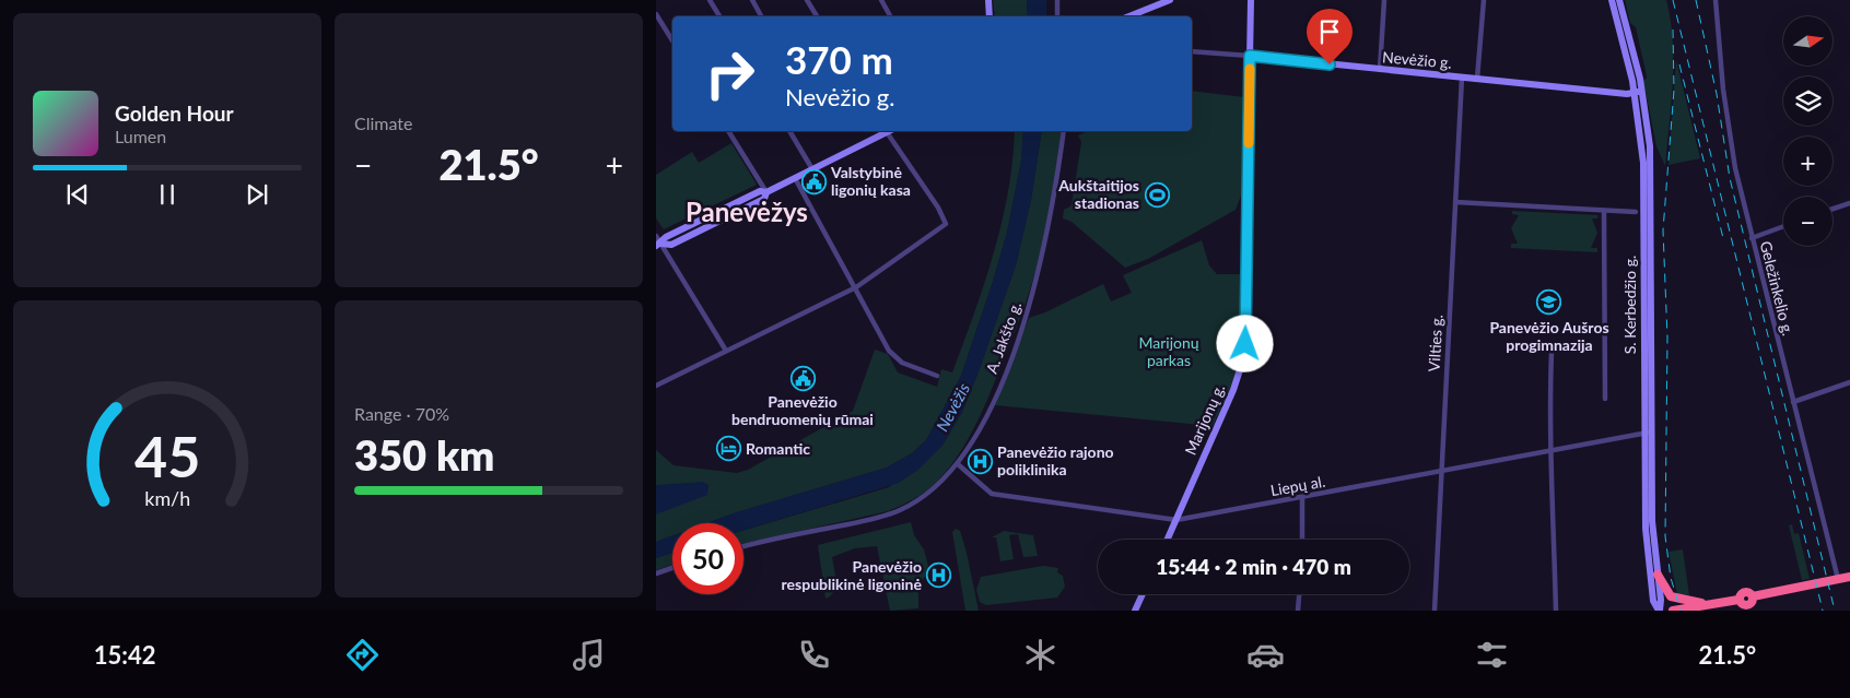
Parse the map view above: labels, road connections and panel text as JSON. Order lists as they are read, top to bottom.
{
  "streets": {
    "main road": ["Nevėžio g.", "S. Kerbedžio g.", "Marijonų g."],
    "street": [
      "Geležinkelio g.",
      "A. Jakšto g.",
      "Vilties g.",
      "Liepų al."
    ]
  },
  "crossings": [
    ["Nevėžio g.", "S. Kerbedžio g."],
    ["Nevėžio g.", "Vilties g."],
    ["Nevėžio g.", "Marijonų g."],
    ["S. Kerbedžio g.", "Liepų al."],
    ["A. Jakšto g.", "Liepų al."],
    ["Vilties g.", "Liepų al."],
    ["Marijonų g.", "Liepų al."]
  ],
  "districts": ["Panevėžys"],
  "water": ["Nevėžis"],
  "parks": ["Marijonų parkas"],
  "places": {
    "public building": ["Valstybinė ligonių kasa", "Panevėžio bendruomenių rūmai"],
    "sports": ["Aukštaitijos stadionas"],
    "school or university": ["Panevėžio Aušros progimnazija"],
    "hotel": ["Romantic"],
    "hospital": ["Panevėžio rajono poliklinika", "Panevėžio respublikinė ligoninė"]
  },
  "north": "right",
  "page": {
    "tile": [
      "Climate",
      ["Range · 70%", "350 km"]
    ],
    "map_buttons": ["+", "−"],
    "turn": ["370 m", "Nevėžio g."],
    "song": ["Golden Hour", "Lumen"],
    "heat": ["−", "21.5°", "+"],
    "limit": "50",
    "trip": "15:44 · 2 min · 470 m",
    "tabs": ["15:42", "21.5°"],
    "gauge": ["45", "km/h"]
  }
}
